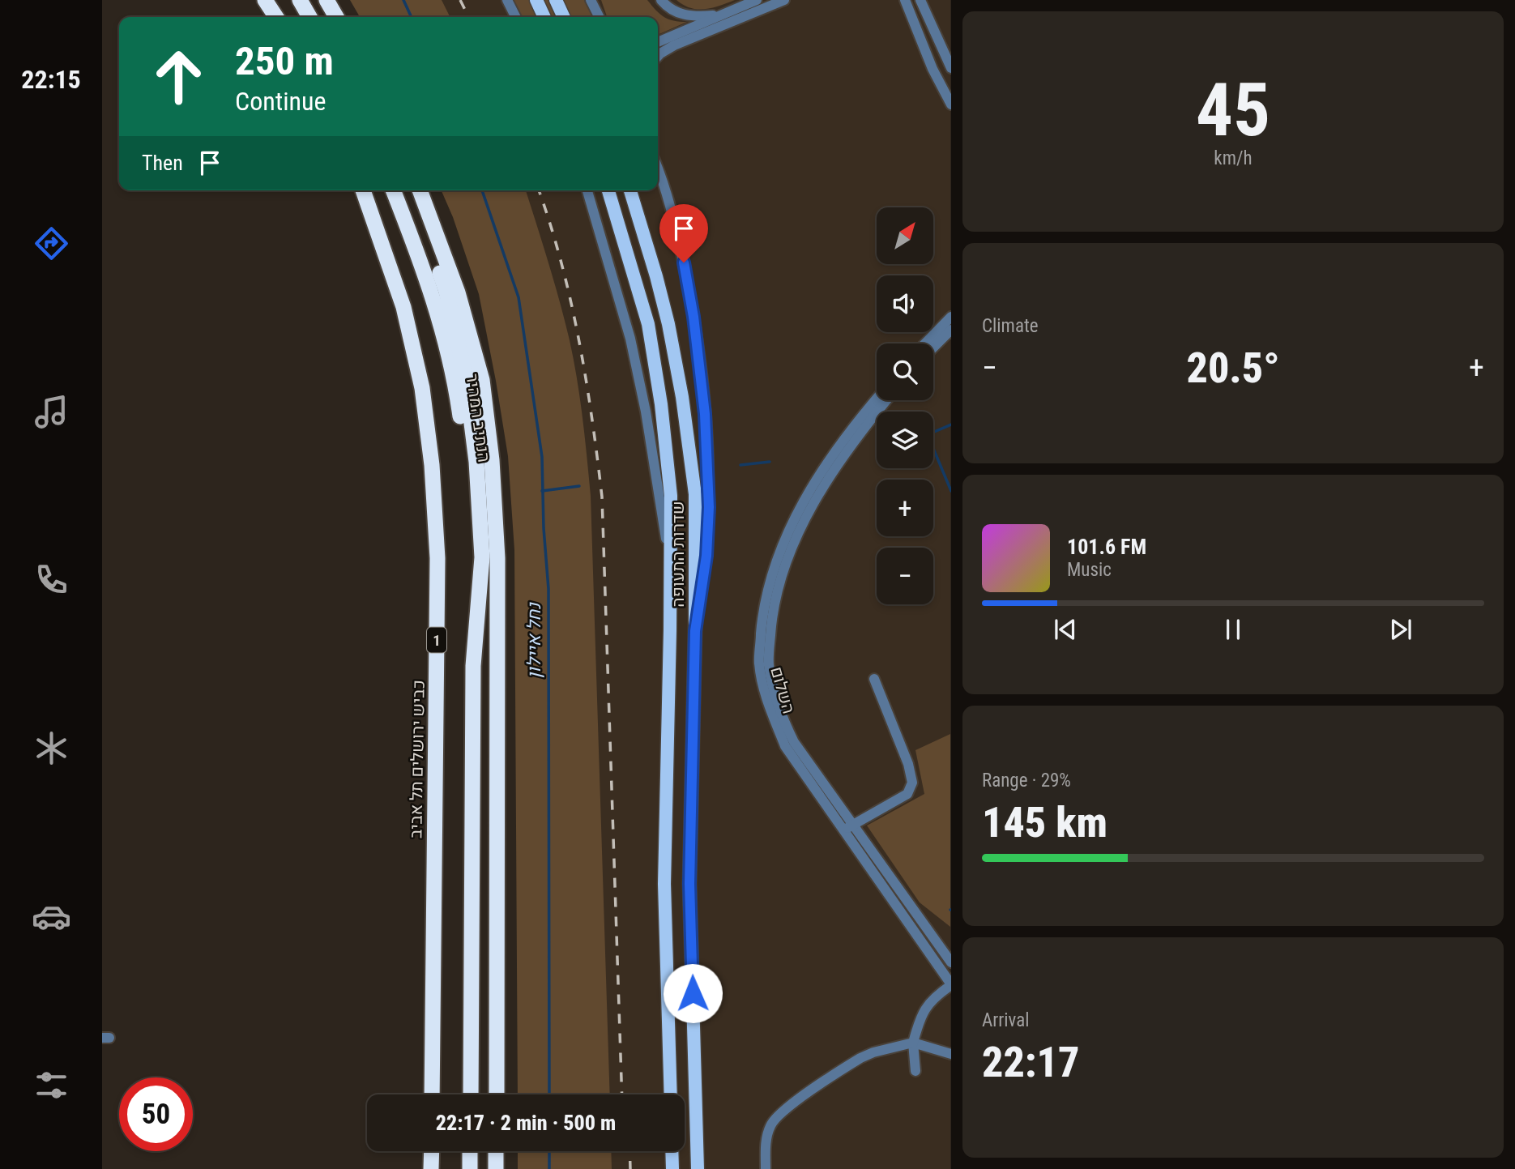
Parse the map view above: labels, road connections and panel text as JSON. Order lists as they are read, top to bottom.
{
  "streets": {
    "highway": ["הנתיב המהיר", "1", "כביש ירושלים תל אביב"],
    "main road": ["שדרות התעופה"],
    "street": ["השלום"]
  },
  "water": ["נחל איילון"],
  "north": "top right",
  "page": {
    "tabs": "22:15",
    "tile": [
      ["45", "km/h"],
      "Climate",
      ["Range · 29%", "145 km"],
      ["Arrival", "22:17"]
    ],
    "turn": ["250 m", "Continue"],
    "then": "Then",
    "map_buttons": ["+", "−"],
    "heat": ["−", "20.5°", "+"],
    "song": ["101.6 FM", "Music"],
    "limit": "50",
    "trip": "22:17 · 2 min · 500 m"
  }
}
